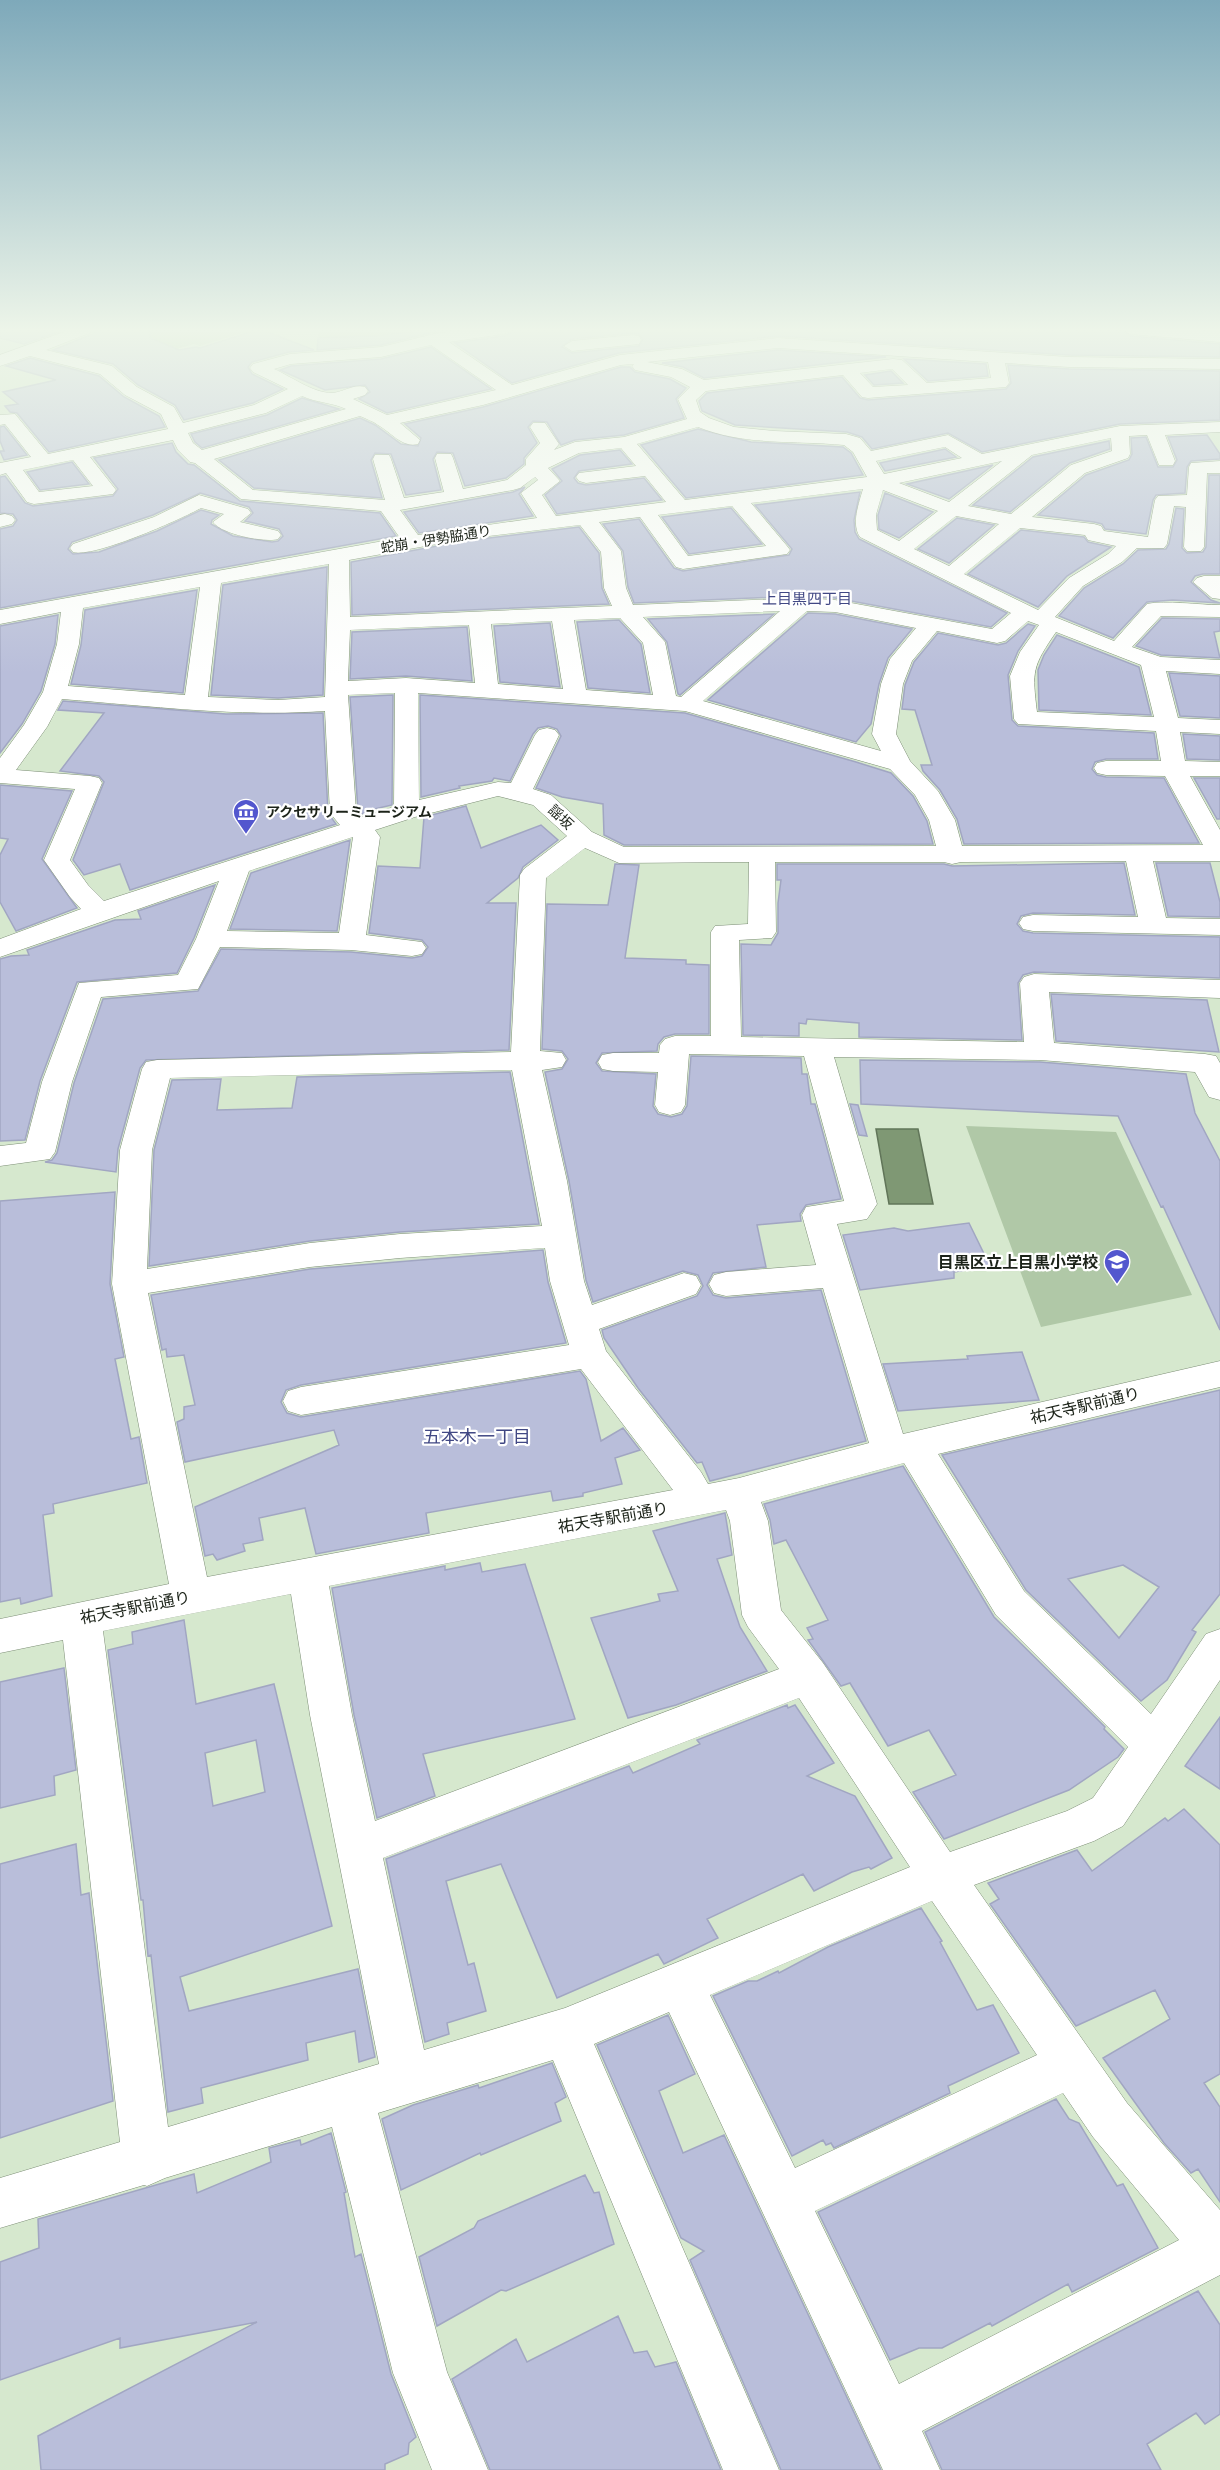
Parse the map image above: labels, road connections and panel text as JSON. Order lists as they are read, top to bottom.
{
  "streets": {
    "street": ["蛇崩・伊勢脇通り", "謡坂", "祐天寺駅前通り"]
  },
  "districts": ["上目黒四丁目", "五本木一丁目"],
  "places": {
    "museum": ["アクセサリーミュージアム"],
    "school or university": ["目黒区立上目黒小学校"]
  }
}
